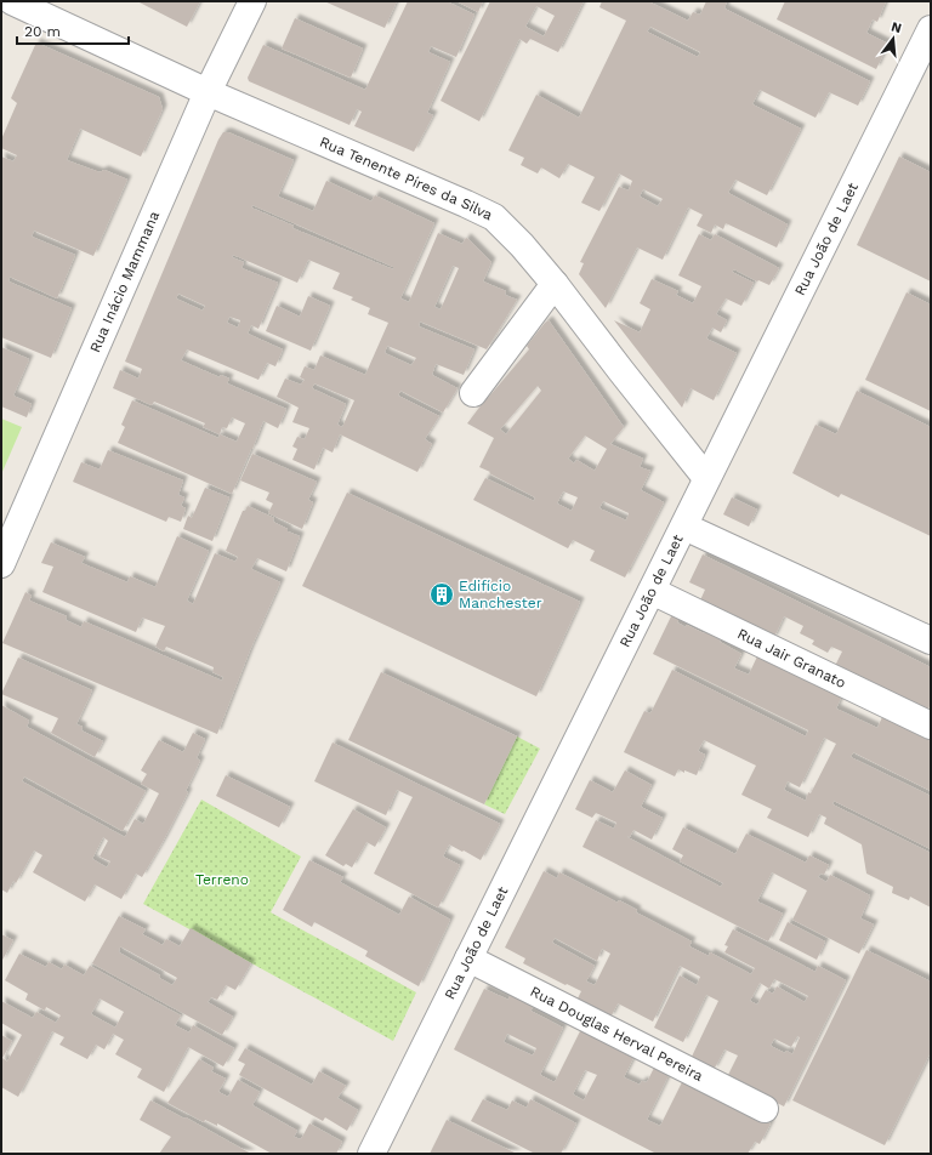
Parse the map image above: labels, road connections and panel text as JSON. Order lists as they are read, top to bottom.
{
  "streets": {
    "street": [
      "Rua Tenente Píres da Silva",
      "Rua João de Laet",
      "Rua Inácio Mammana",
      "Rua Jair Granato",
      "Rua Douglas Herval Pereira"
    ]
  },
  "crossings": [
    ["Rua Tenente Píres da Silva", "Rua João de Laet"],
    ["Rua Tenente Píres da Silva", "Rua Inácio Mammana"],
    ["Rua João de Laet", "Rua Jair Granato"],
    ["Rua João de Laet", "Rua Douglas Herval Pereira"]
  ],
  "parks": ["Terreno"],
  "places": {
    "building": ["Edifício Manchester"]
  },
  "scale_bar": "20 m",
  "north": "top"
}
